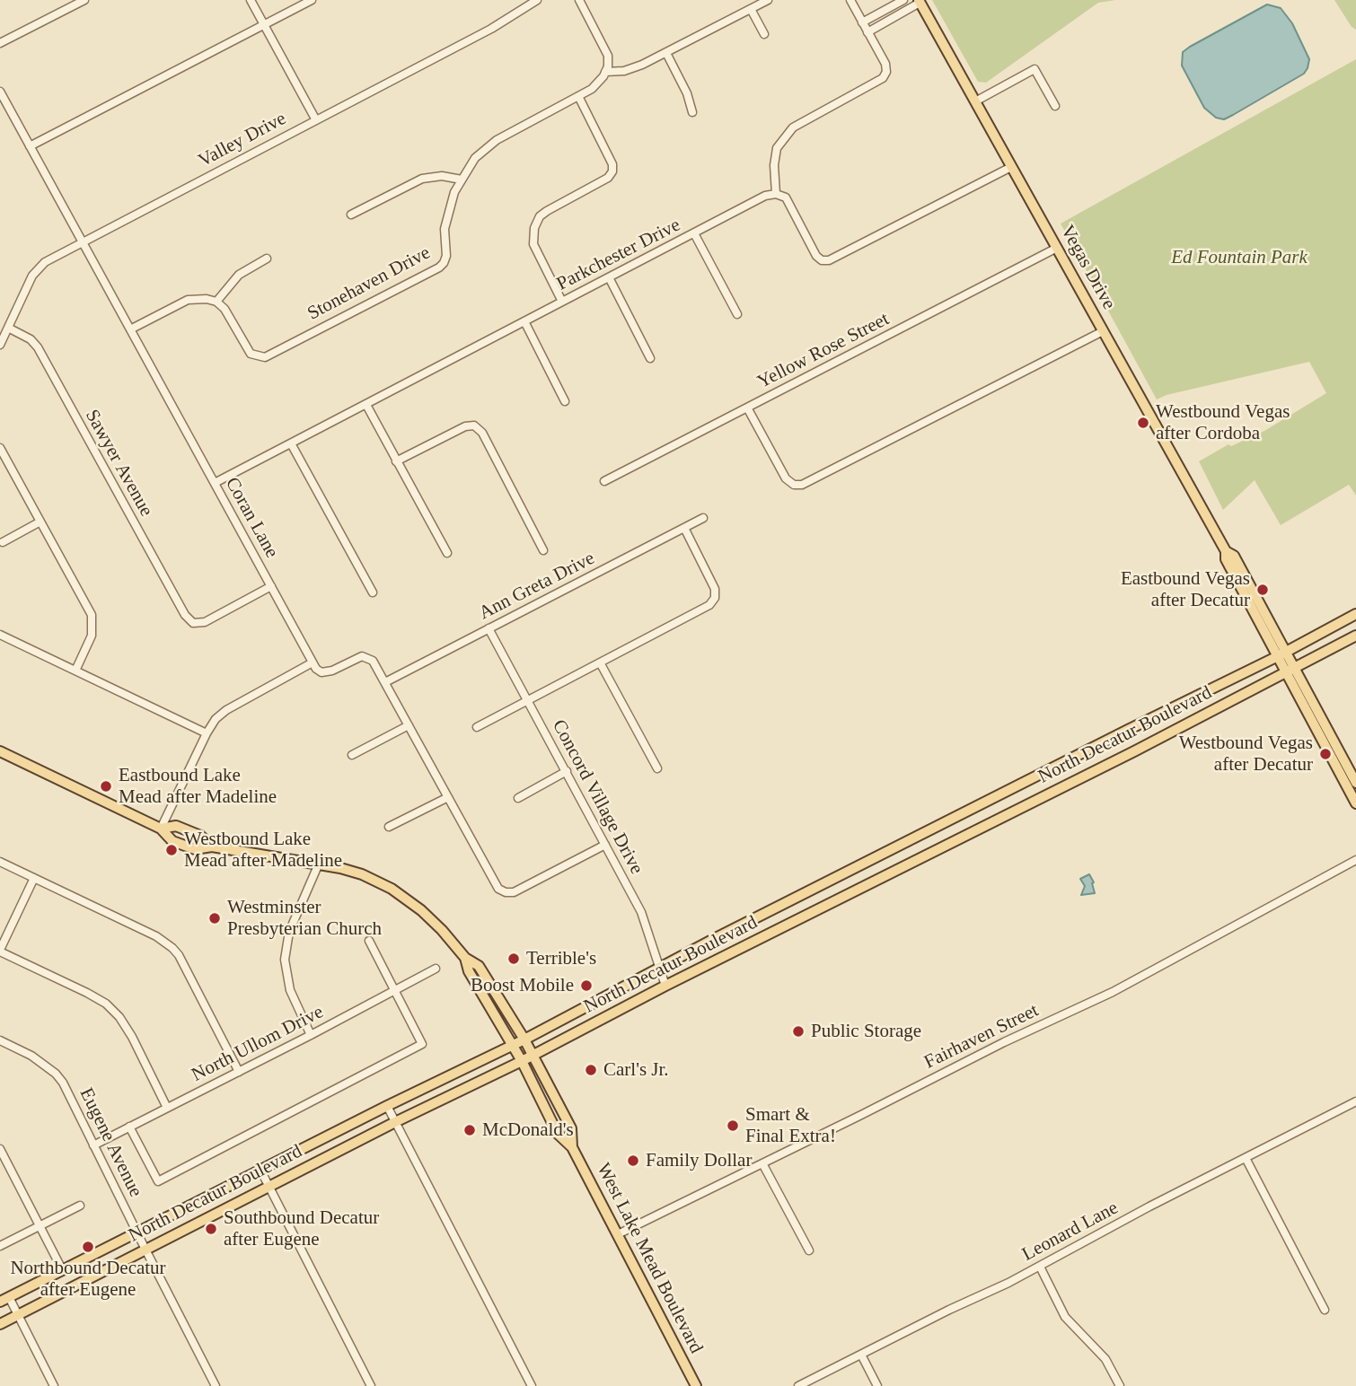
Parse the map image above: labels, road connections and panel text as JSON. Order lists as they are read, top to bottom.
{
  "streets": {
    "main road": ["Vegas Drive", "North Decatur Boulevard", "West Lake Mead Boulevard"],
    "street": [
      "Valley Drive",
      "Parkchester Drive",
      "Stonehaven Drive",
      "Yellow Rose Street",
      "Sawyer Avenue",
      "Coran Lane",
      "Ann Greta Drive",
      "Concord Village Drive",
      "Fairhaven Street",
      "North Ullom Drive",
      "Eugene Avenue",
      "Leonard Lane"
    ]
  },
  "crossings": [
    ["Valley Drive", "Sawyer Avenue"],
    ["Valley Drive", "Coran Lane"],
    ["Parkchester Drive", "Coran Lane"],
    ["Vegas Drive", "Yellow Rose Street"],
    ["Vegas Drive", "North Decatur Boulevard"],
    ["Sawyer Avenue", "Coran Lane"],
    ["Ann Greta Drive", "Concord Village Drive"],
    ["North Decatur Boulevard", "Concord Village Drive"],
    ["North Decatur Boulevard", "Eugene Avenue"],
    ["North Decatur Boulevard", "West Lake Mead Boulevard"],
    ["Fairhaven Street", "West Lake Mead Boulevard"],
    ["North Ullom Drive", "Eugene Avenue"]
  ],
  "parks": ["Ed Fountain Park"],
  "places": [
    "Westbound Vegas after Cordoba",
    "Eastbound Vegas after Decatur",
    "Westbound Vegas after Decatur",
    "Eastbound Lake Mead after Madeline",
    "Westbound Lake Mead after Madeline",
    "Westminster Presbyterian Church",
    "Terrible's",
    "Boost Mobile",
    "Public Storage",
    "Carl's Jr.",
    "Smart & Final Extra!",
    "McDonald's",
    "Family Dollar",
    "Southbound Decatur after Eugene",
    "Northbound Decatur after Eugene"
  ]
}
